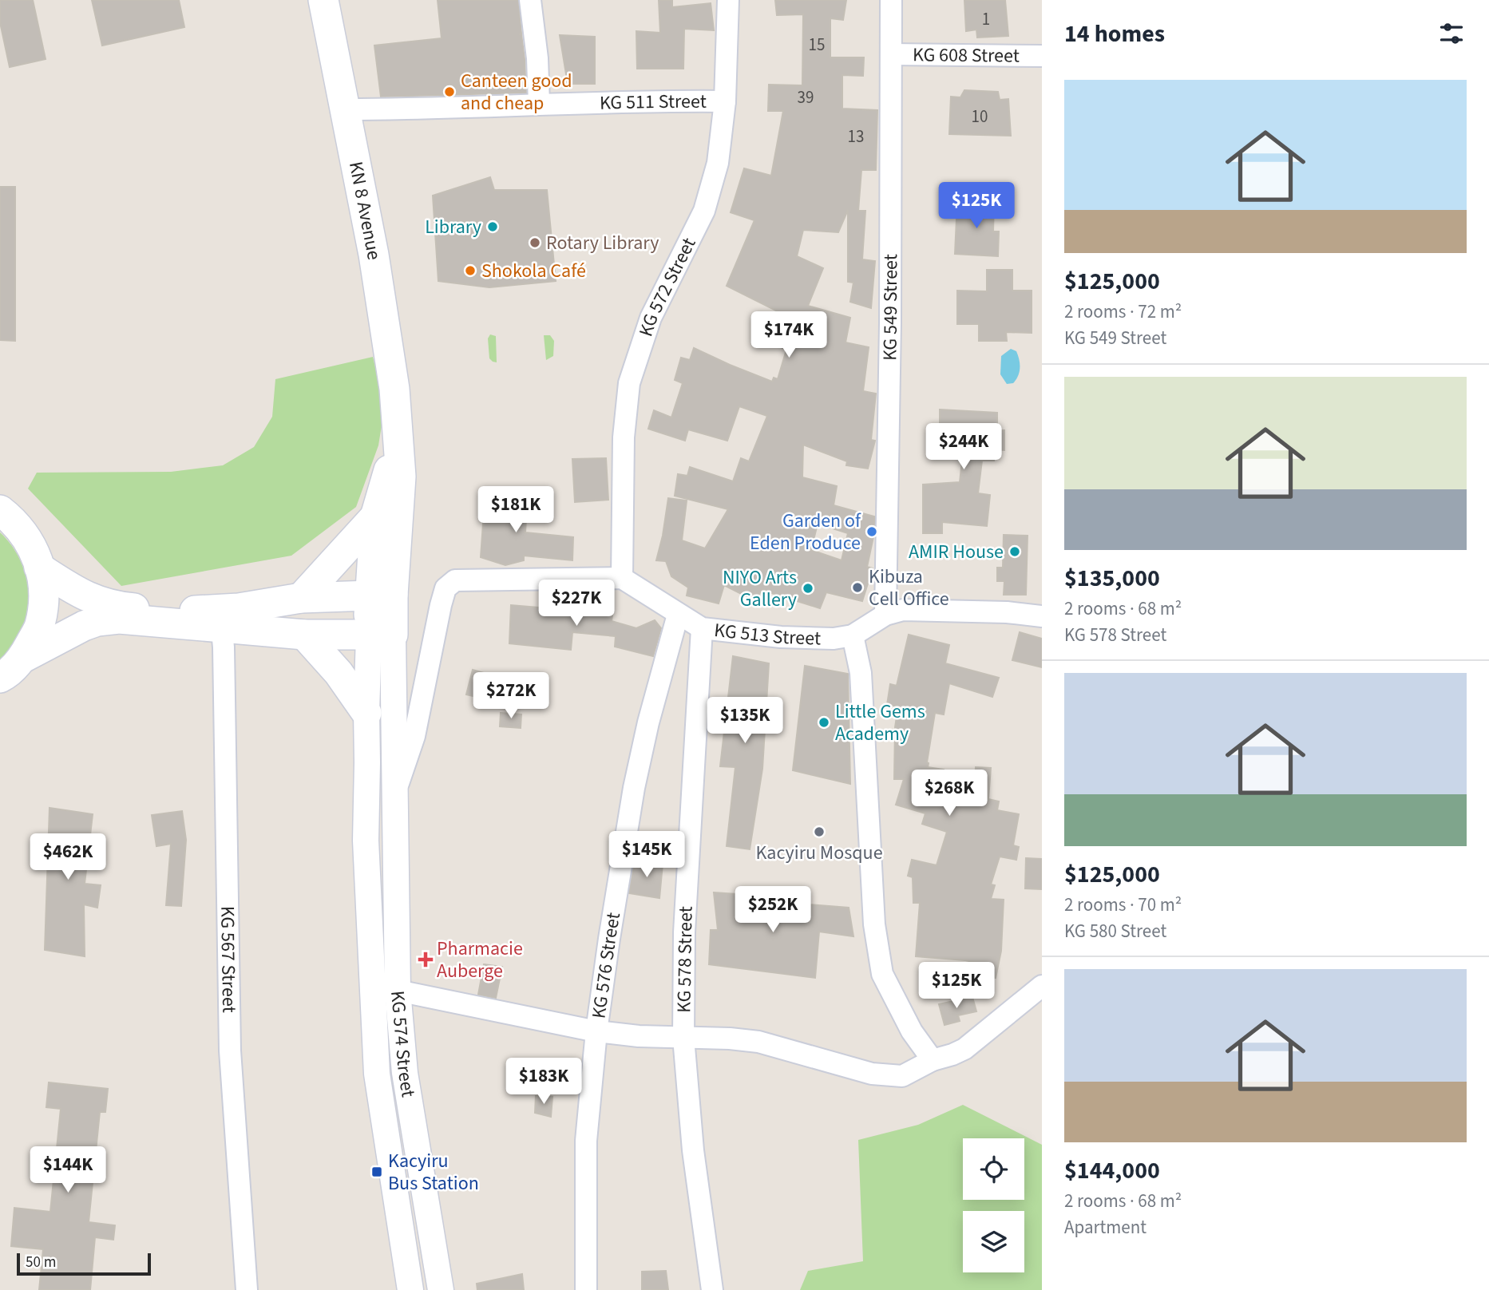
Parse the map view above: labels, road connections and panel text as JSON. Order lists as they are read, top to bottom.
{
  "streets": {
    "main road": ["KN 8 Avenue"],
    "street": [
      "KG 608 Street",
      "KG 511 Street",
      "KG 572 Street",
      "KG 549 Street",
      "KG 513 Street",
      "KG 567 Street",
      "KG 578 Street",
      "KG 576 Street",
      "KG 574 Street"
    ]
  },
  "crossings": [
    ["KG 608 Street", "KG 549 Street"],
    ["KG 511 Street", "KN 8 Avenue"],
    ["KG 511 Street", "KG 572 Street"],
    ["KG 572 Street", "KG 513 Street"],
    ["KG 572 Street", "KG 574 Street"],
    ["KG 549 Street", "KG 513 Street"],
    ["KG 513 Street", "KG 578 Street"],
    ["KG 513 Street", "KG 576 Street"],
    ["KG 513 Street", "KG 574 Street"]
  ],
  "places": {
    "other": [
      "Canteen good and cheap",
      "Library",
      "Rotary Library",
      "Shokola Café",
      "Garden of Eden Produce",
      "AMIR House",
      "Kibuza Cell Office",
      "NIYO Arts Gallery",
      "Little Gems Academy",
      "Kacyiru Mosque"
    ],
    "health": ["Pharmacie Auberge"],
    "transit": ["Kacyiru Bus Station"]
  },
  "house_numbers": [
    "1",
    "15",
    "39",
    "10",
    "13"
  ],
  "scale_bar": "50 m",
  "page": {
    "heading": "14 homes",
    "list": [
      {
        "name": "$125,000",
        "note": "2 rooms · 72 m² · KG 549 Street"
      },
      {
        "name": "$135,000",
        "note": "2 rooms · 68 m² · KG 578 Street"
      },
      {
        "name": "$125,000",
        "note": "2 rooms · 70 m² · KG 580 Street"
      },
      {
        "name": "$144,000",
        "note": "2 rooms · 68 m² · Apartment"
      }
    ],
    "price": [
      "$125K",
      "$174K",
      "$244K",
      "$181K",
      "$227K",
      "$272K",
      "$135K",
      "$268K",
      "$145K",
      "$462K",
      "$252K",
      "$125K",
      "$183K",
      "$144K"
    ],
    "scale": "50 m"
  }
}
